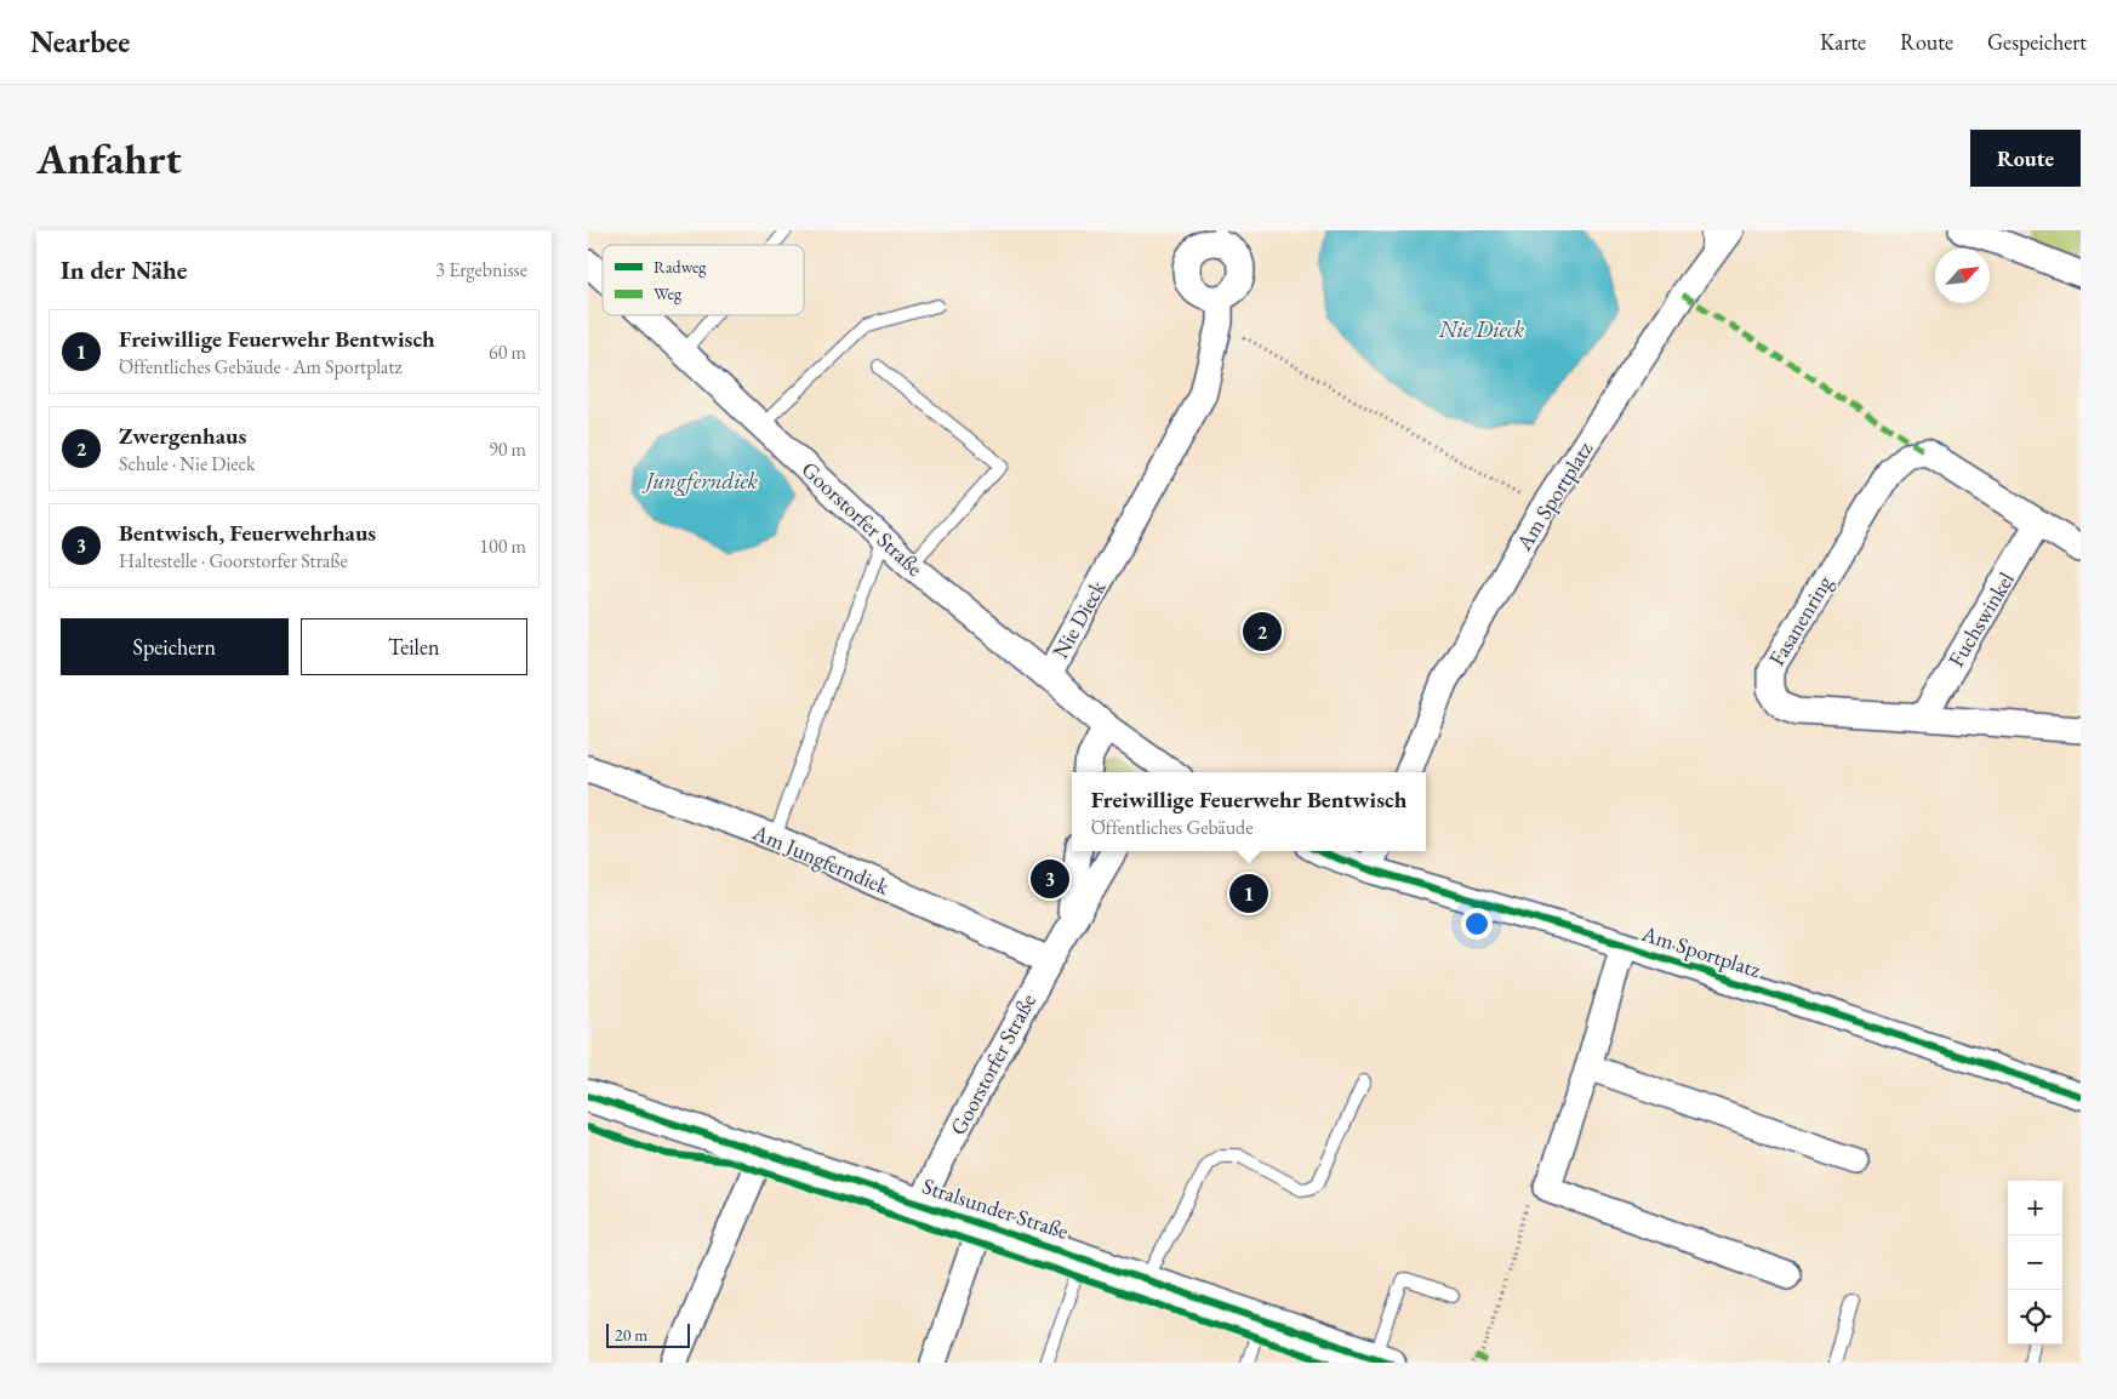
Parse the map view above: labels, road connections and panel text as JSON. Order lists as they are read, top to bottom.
{
  "streets": {
    "street": [
      "Am Sportplatz",
      "Goorstorfer Straße",
      "Nie Dieck",
      "Fuchswinkel",
      "Fasanenring",
      "Am Jungferndiek",
      "Stralsunder Straße"
    ]
  },
  "crossings": [
    ["Goorstorfer Straße", "Nie Dieck"],
    ["Goorstorfer Straße", "Am Jungferndiek"],
    ["Goorstorfer Straße", "Stralsunder Straße"],
    ["Fuchswinkel", "Fasanenring"]
  ],
  "water": ["Nie Dieck", "Jungferndiek"],
  "legend": ["Radweg", "Weg"],
  "scale_bar": "20 m",
  "north": "top right",
  "page": {
    "header": "Nearbee",
    "nav": ["Karte", "Route", "Gespeichert"],
    "buttons": [
      "Route",
      ["Speichern", "Teilen"]
    ],
    "title": "Anfahrt",
    "heading": ["In der Nähe", "3 Ergebnisse"],
    "list": [
      {
        "mark": "1",
        "name": "Freiwillige Feuerwehr Bentwisch",
        "note": "Öffentliches Gebäude · Am Sportplatz",
        "value": "60 m"
      },
      {
        "mark": "2",
        "name": "Zwergenhaus",
        "note": "Schule · Nie Dieck",
        "value": "90 m"
      },
      {
        "mark": "3",
        "name": "Bentwisch, Feuerwehrhaus",
        "note": "Haltestelle · Goorstorfer Straße",
        "value": "100 m"
      }
    ],
    "pins": ["2", "3", "1"],
    "popup": ["Freiwillige Feuerwehr Bentwisch", "Öffentliches Gebäude"],
    "map_buttons": ["+", "−"],
    "scale": "20 m"
  }
}
